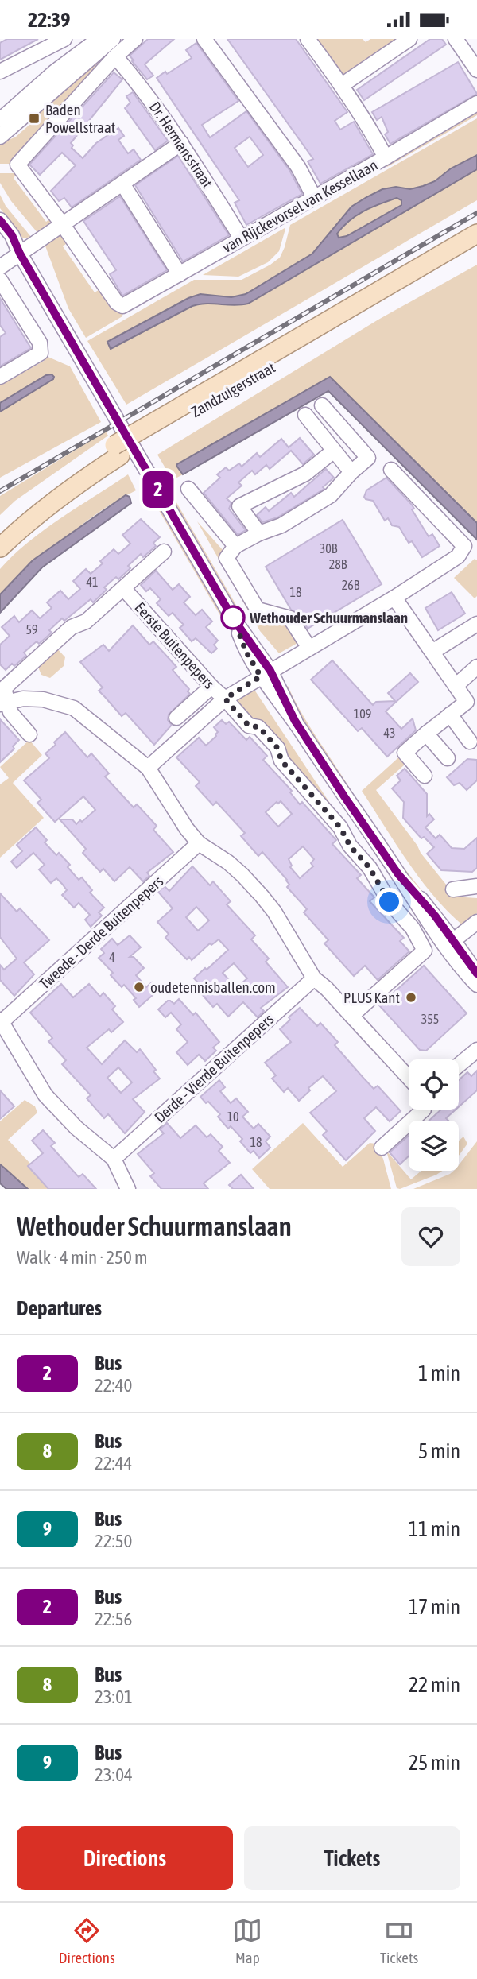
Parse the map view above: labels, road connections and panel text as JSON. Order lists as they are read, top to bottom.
{
  "streets": {
    "main road": ["Zandzuigerstraat"],
    "street": [
      "Dr. Hermansstraat",
      "van Rijckevorsel van Kessellaan",
      "Eerste Buitenpepers",
      "Tweede - Derde Buitenpepers",
      "Derde - Vierde Buitenpepers"
    ]
  },
  "crossings": [
    ["Dr. Hermansstraat", "van Rijckevorsel van Kessellaan"]
  ],
  "places": {
    "transit": ["Baden Powellstraat"],
    "other": ["Wethouder Schuurmanslaan", "oudetennisballen.com", "PLUS Kant"]
  },
  "lines": ["bus line 2"],
  "house_numbers": [
    "30B",
    "28B",
    "41",
    "26B",
    "18",
    "59",
    "109",
    "43",
    "4",
    "355",
    "10",
    "18"
  ],
  "page": {
    "status": "22:39",
    "on_map": "2",
    "heading": [
      ["Wethouder Schuurmanslaan", "Walk · 4 min · 250 m"],
      "Departures"
    ],
    "list": [
      {
        "mark": "2",
        "name": "Bus",
        "note": "22:40",
        "value": "1 min"
      },
      {
        "mark": "8",
        "name": "Bus",
        "note": "22:44",
        "value": "5 min"
      },
      {
        "mark": "9",
        "name": "Bus",
        "note": "22:50",
        "value": "11 min"
      },
      {
        "mark": "2",
        "name": "Bus",
        "note": "22:56",
        "value": "17 min"
      },
      {
        "mark": "8",
        "name": "Bus",
        "note": "23:01",
        "value": "22 min"
      },
      {
        "mark": "9",
        "name": "Bus",
        "note": "23:04",
        "value": "25 min"
      }
    ],
    "buttons": ["Directions", "Tickets"],
    "tabs": ["Directions", "Map", "Tickets"]
  }
}
